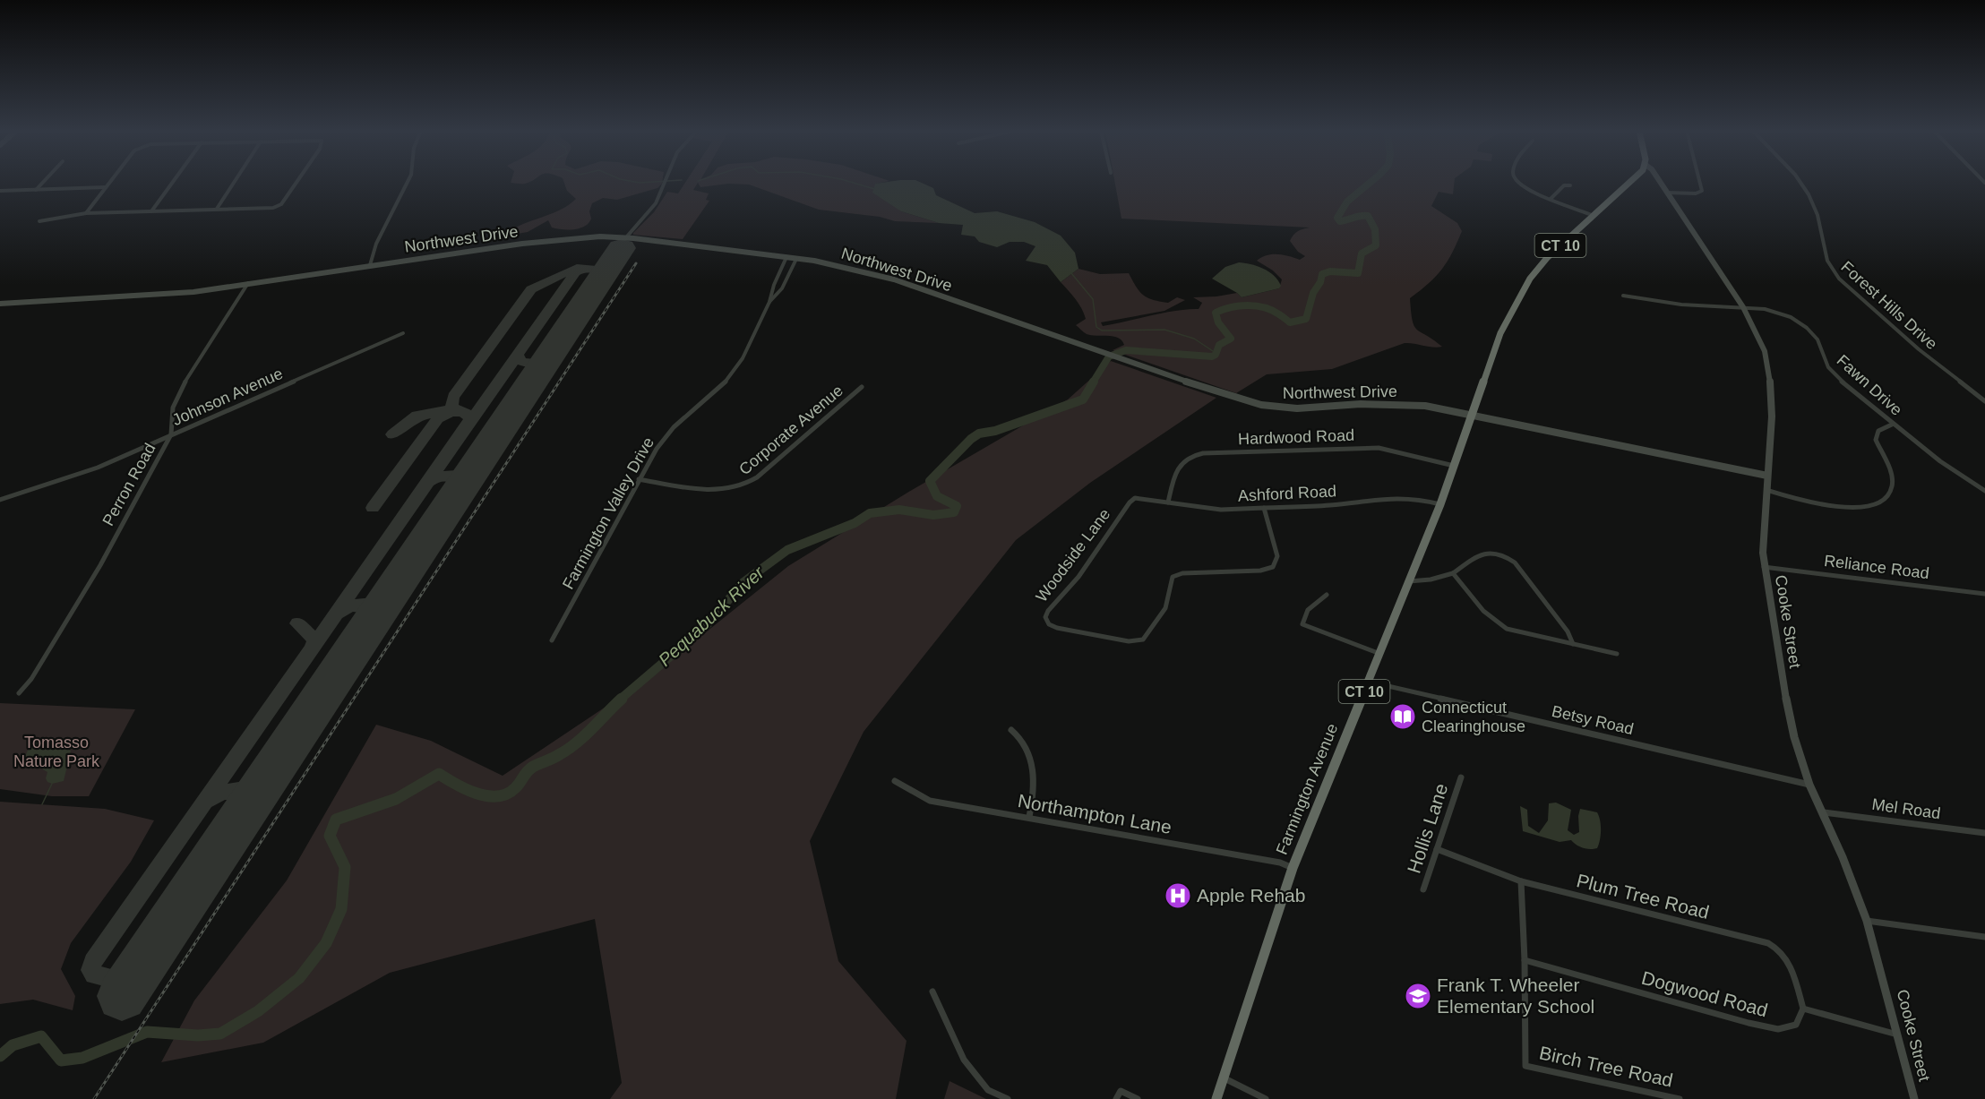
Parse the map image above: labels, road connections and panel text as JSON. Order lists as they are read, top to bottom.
{
  "streets": {
    "highway": ["CT 10", "Farmington Avenue"],
    "main road": ["Northwest Drive", "Cooke Street"],
    "street": [
      "Forest Hills Drive",
      "Fawn Drive",
      "Johnson Avenue",
      "Corporate Avenue",
      "Hardwood Road",
      "Perron Road",
      "Ashford Road",
      "Farmington Valley Drive",
      "Woodside Lane",
      "Reliance Road",
      "Betsy Road",
      "Mel Road",
      "Northampton Lane",
      "Hollis Lane",
      "Plum Tree Road",
      "Dogwood Road",
      "Birch Tree Road"
    ]
  },
  "crossings": [
    ["Northwest Drive", "Perron Road"],
    ["Northwest Drive", "Farmington Valley Drive"],
    ["Northwest Drive", "Cooke Street"],
    ["Northwest Drive", "Farmington Avenue"],
    ["CT 10", "Farmington Avenue"],
    ["Fawn Drive", "Cooke Street"],
    ["Johnson Avenue", "Perron Road"],
    ["Corporate Avenue", "Farmington Valley Drive"],
    ["Hardwood Road", "Ashford Road"],
    ["Hardwood Road", "Farmington Avenue"],
    ["Ashford Road", "Woodside Lane"],
    ["Ashford Road", "Farmington Avenue"],
    ["Reliance Road", "Cooke Street"],
    ["Cooke Street", "Betsy Road"],
    ["Cooke Street", "Mel Road"],
    ["Betsy Road", "Farmington Avenue"],
    ["Farmington Avenue", "Northampton Lane"],
    ["Hollis Lane", "Plum Tree Road"],
    ["Plum Tree Road", "Dogwood Road"],
    ["Dogwood Road", "Birch Tree Road"]
  ],
  "water": ["Pequabuck River"],
  "parks": ["Tomasso Nature Park"],
  "places": {
    "library": ["Connecticut Clearinghouse"],
    "hospital": ["Apple Rehab"],
    "school or university": ["Frank T. Wheeler Elementary School"]
  }
}
